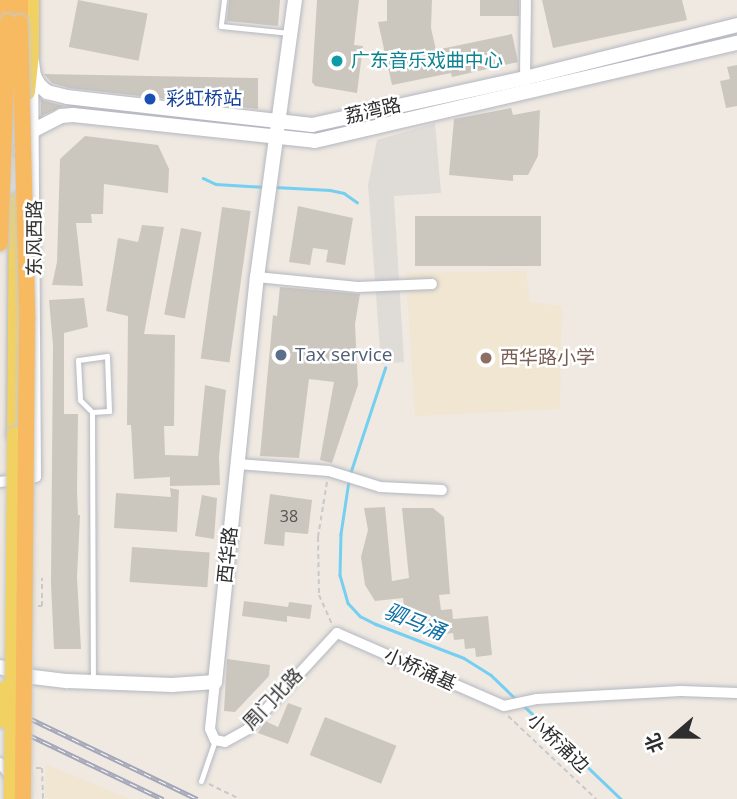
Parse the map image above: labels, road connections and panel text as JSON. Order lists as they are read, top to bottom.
{
  "streets": {
    "main road": ["荔湾路", "东风西路", "西华路"],
    "street": ["小桥涌基", "周门北路"],
    "path": ["小桥涌边"]
  },
  "crossings": [
    ["荔湾路", "东风西路"],
    ["荔湾路", "西华路"],
    ["西华路", "周门北路"],
    ["小桥涌基", "周门北路"],
    ["小桥涌基", "小桥涌边"]
  ],
  "water": ["驷马涌"],
  "places": [
    "广东音乐戏曲中心",
    "彩虹桥站",
    "Tax service",
    "西华路小学"
  ],
  "house_numbers": ["38"],
  "north": "left"
}
